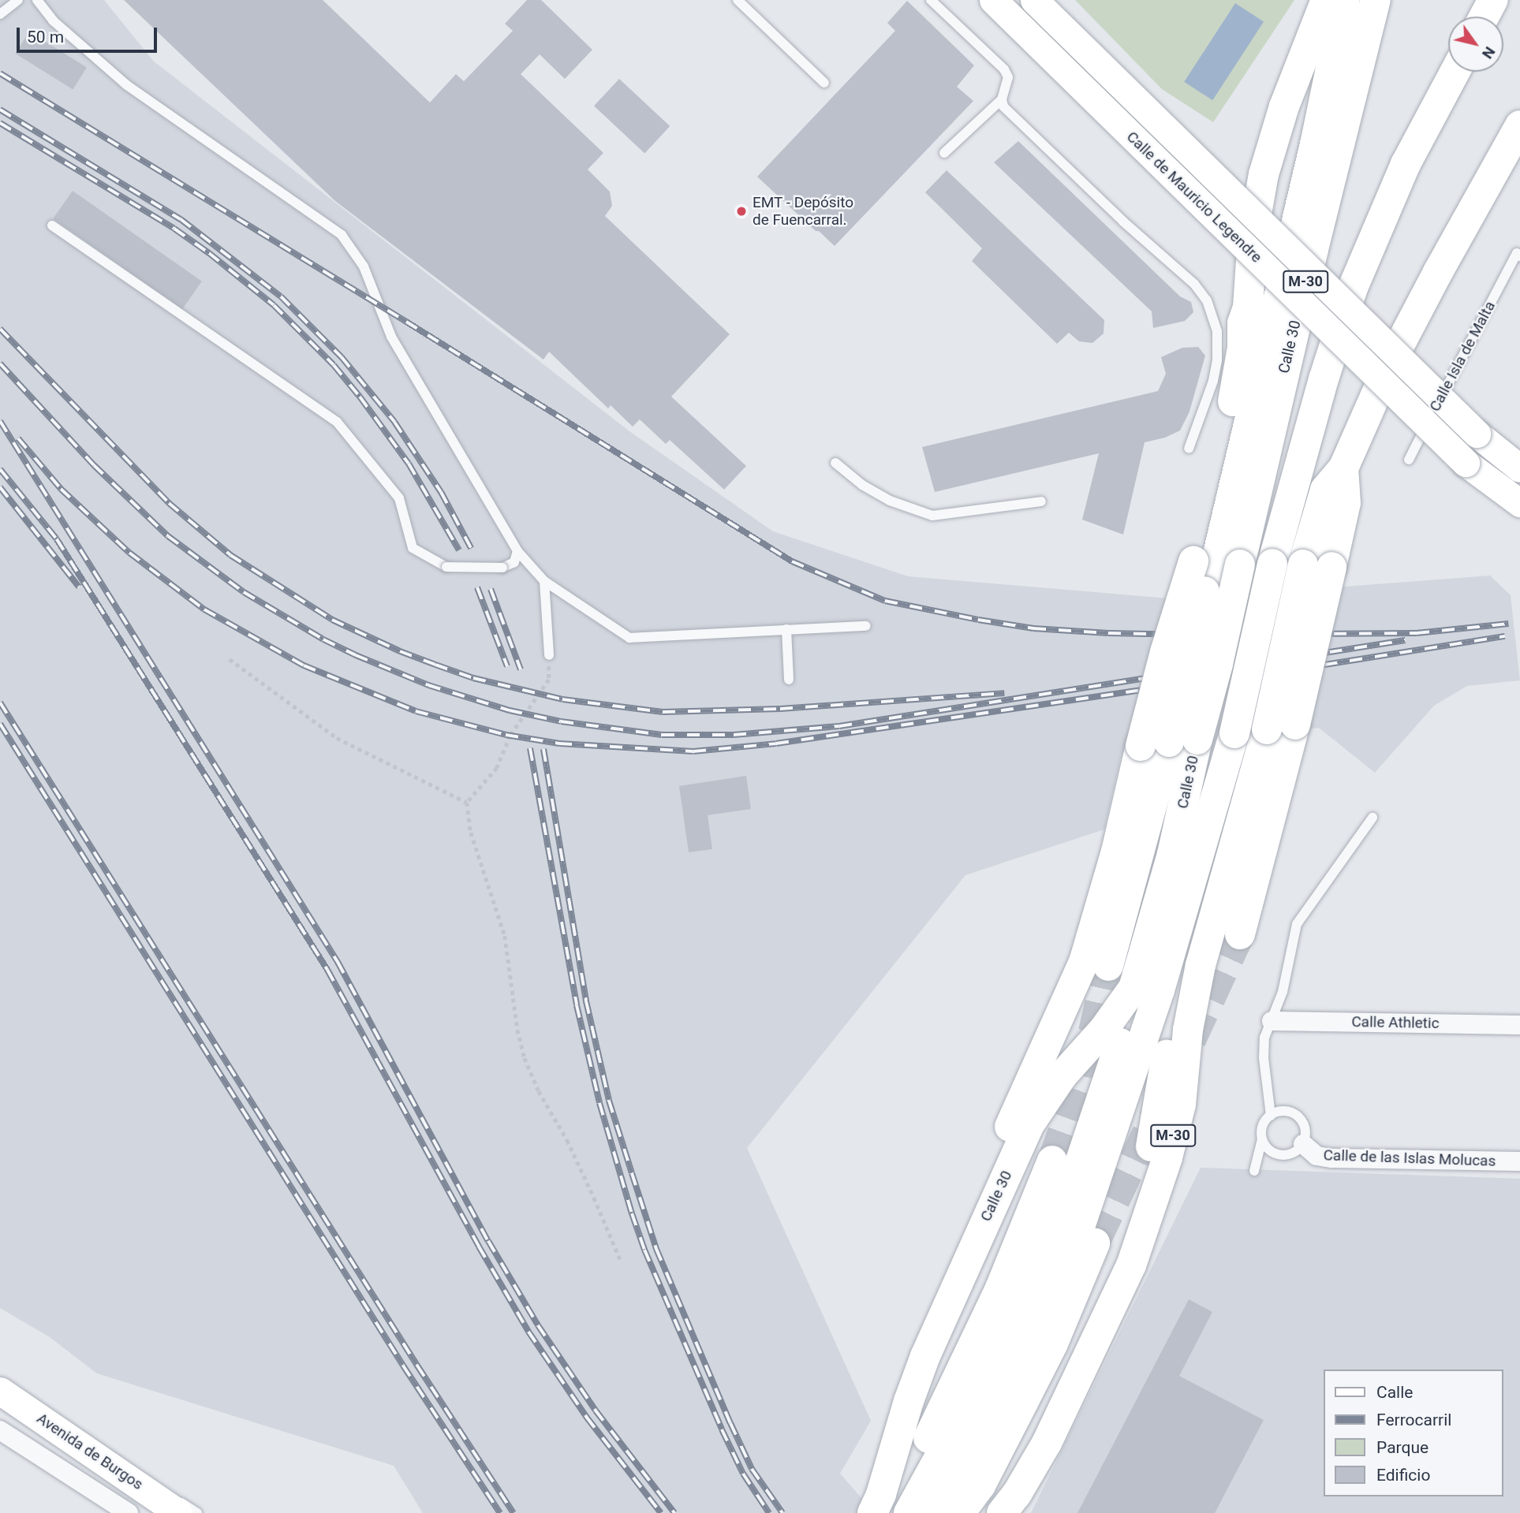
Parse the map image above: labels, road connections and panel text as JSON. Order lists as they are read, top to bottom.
{
  "streets": {
    "highway": ["M-30", "Calle 30"],
    "street": [
      "Calle de Mauricio Legendre",
      "Calle Athletic",
      "Calle de las Islas Molucas",
      "Avenida de Burgos"
    ],
    "lane": ["Calle Isla de Malta"]
  },
  "places": ["EMT - Depósito de Fuencarral."],
  "legend": [
    "Calle",
    "Ferrocarril",
    "Parque",
    "Edificio"
  ],
  "scale_bar": "50 m",
  "north": "bottom right"
}
